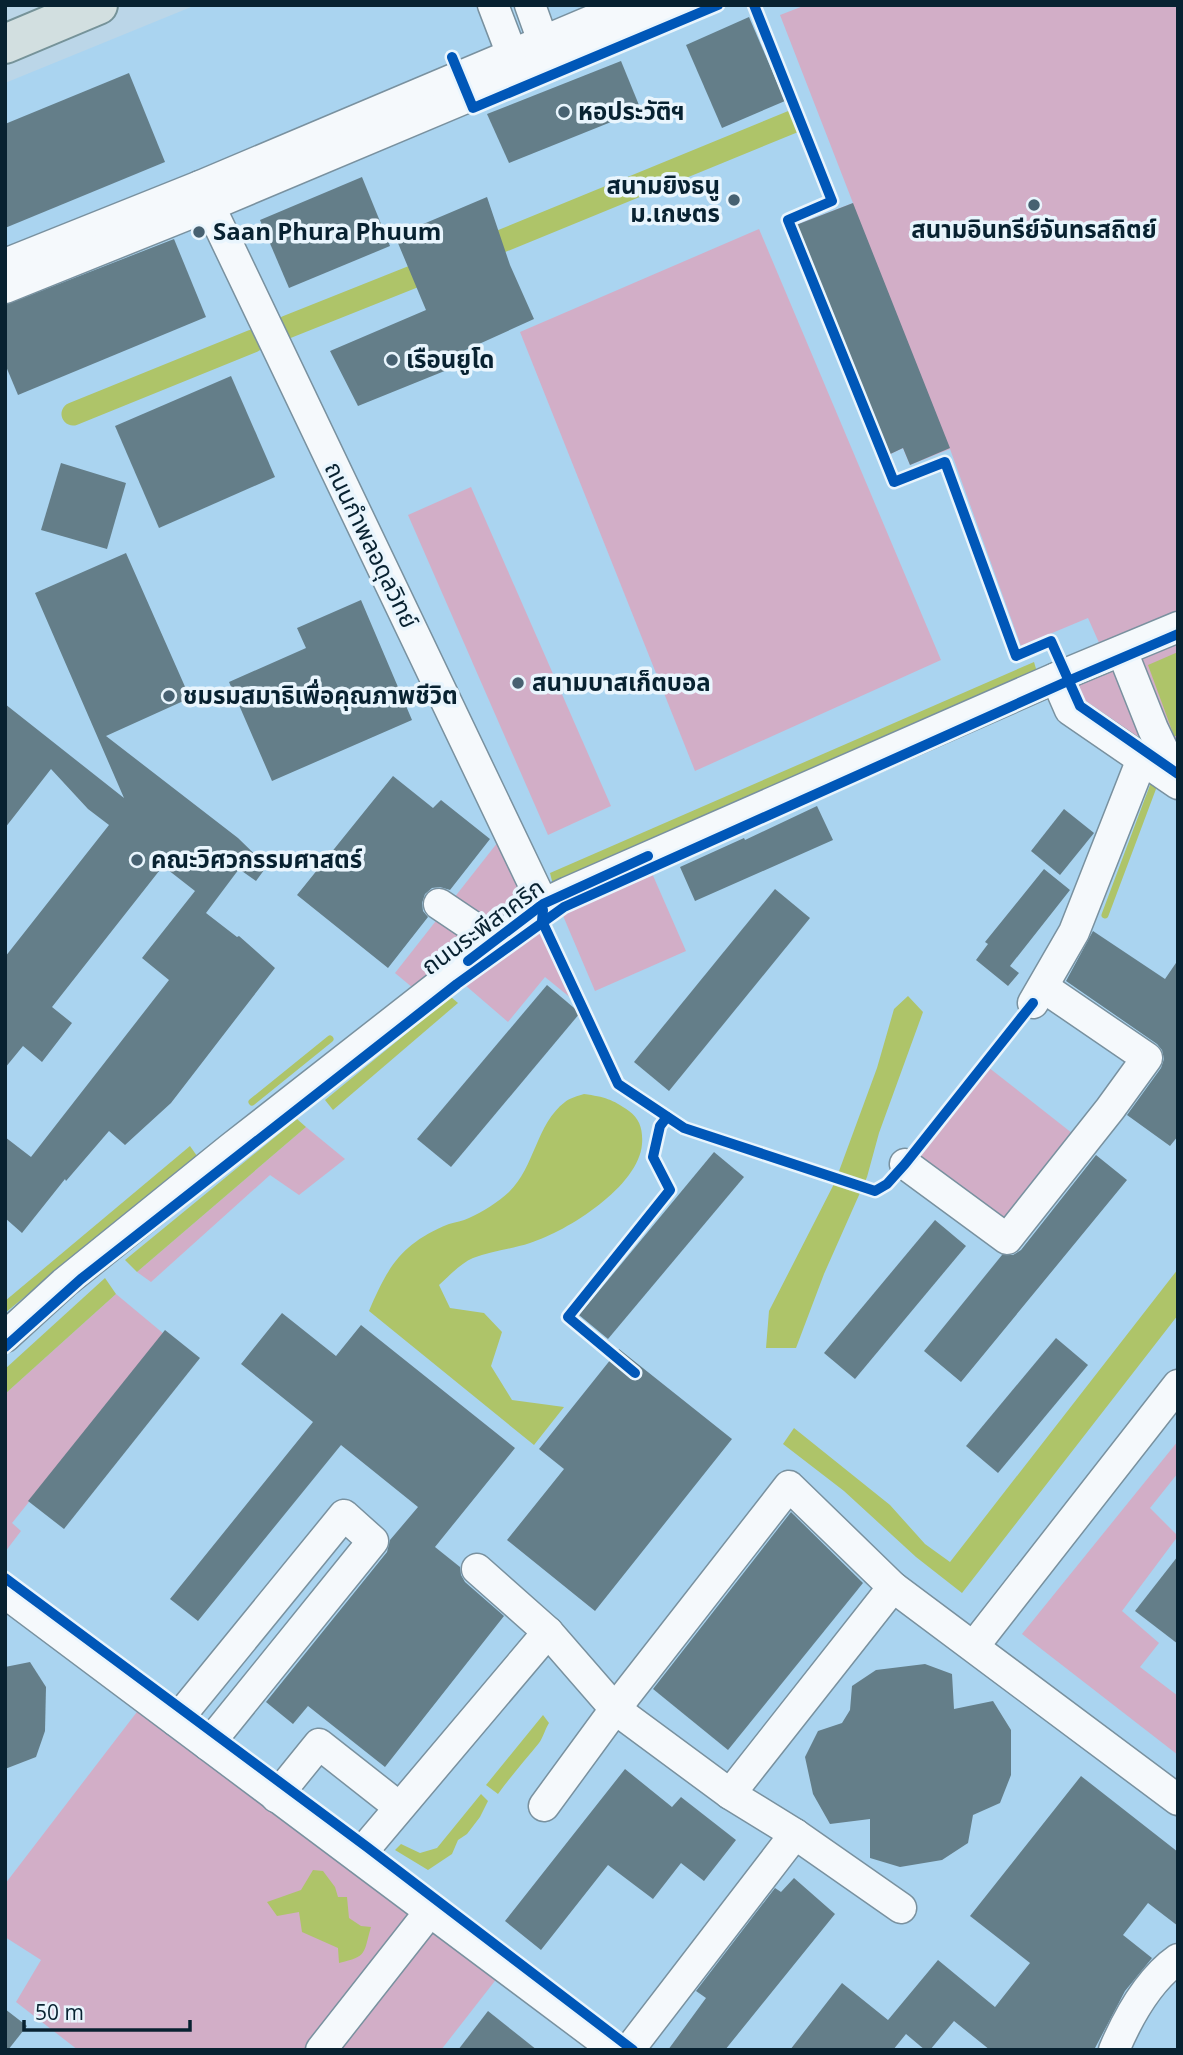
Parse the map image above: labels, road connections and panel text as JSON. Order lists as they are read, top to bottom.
{
  "streets": {
    "lane": ["ถนนกำพลอดุลวิทย์", "ถนนระพีสาคริก"]
  },
  "crossings": [
    ["ถนนกำพลอดุลวิทย์", "ถนนระพีสาคริก"]
  ],
  "places": [
    "หอประวัติฯ",
    "สนามยิงธนู ม.เกษตร",
    "สนามอินทรีย์จันทรสถิตย์",
    "Saan Phura Phuum",
    "เรือนยูโด",
    "สนามบาสเก็ตบอล",
    "ชมรมสมาธิเพื่อคุณภาพชีวิต",
    "คณะวิศวกรรมศาสตร์"
  ],
  "scale_bar": "50 m"
}
